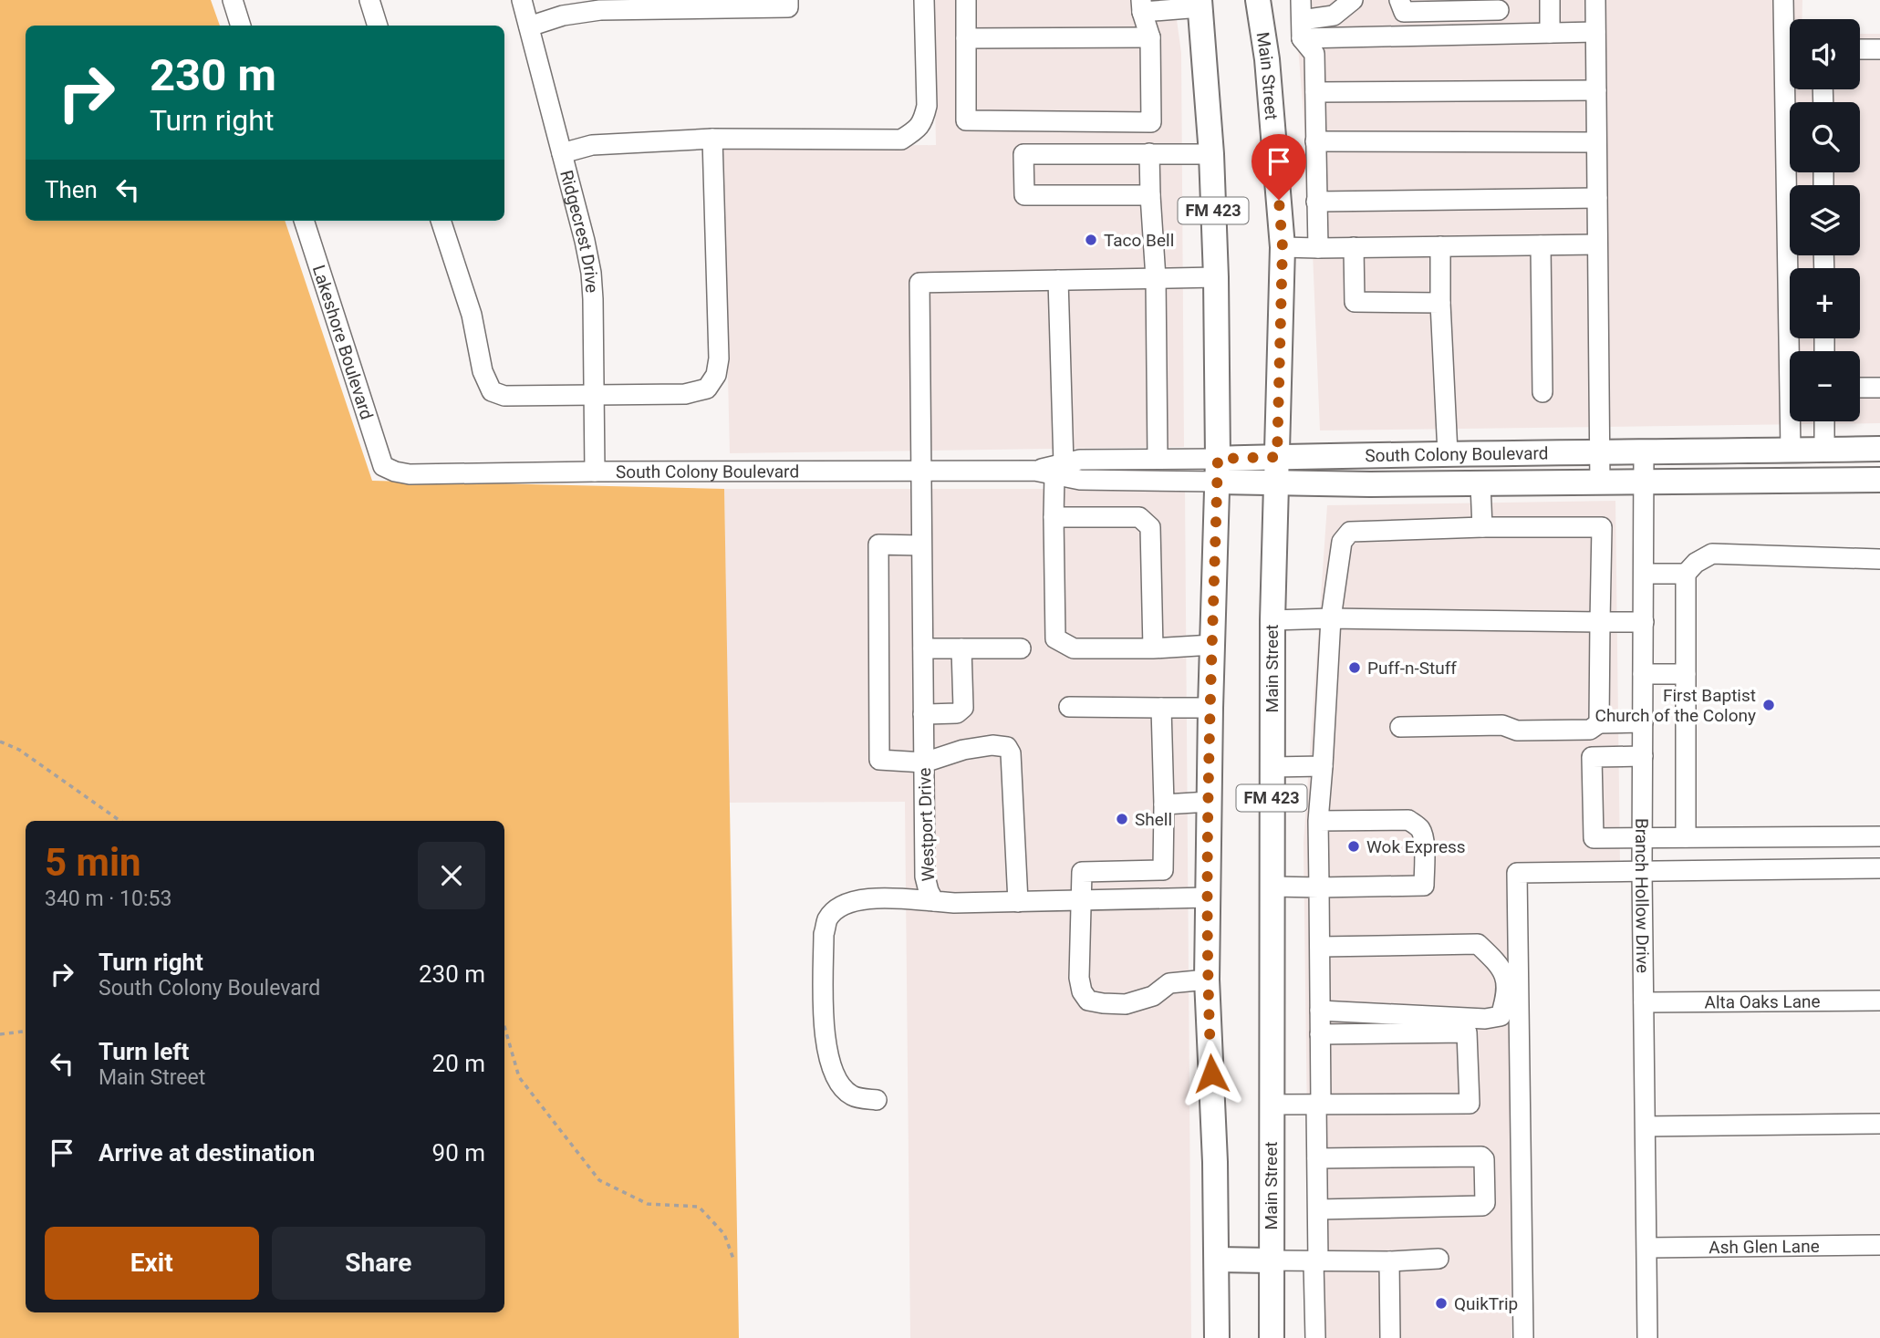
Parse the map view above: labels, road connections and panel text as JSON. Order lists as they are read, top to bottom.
{
  "streets": {
    "main road": ["Main Street", "FM 423", "South Colony Boulevard"],
    "street": [
      "Ridgecrest Drive",
      "Lakeshore Boulevard",
      "Westport Drive",
      "Branch Hollow Drive",
      "Alta Oaks Lane",
      "Ash Glen Lane"
    ]
  },
  "crossings": [
    ["Main Street", "South Colony Boulevard"],
    ["FM 423", "South Colony Boulevard"],
    ["FM 423", "Westport Drive"],
    ["Ridgecrest Drive", "South Colony Boulevard"],
    ["Lakeshore Boulevard", "South Colony Boulevard"],
    ["South Colony Boulevard", "Westport Drive"],
    ["South Colony Boulevard", "Branch Hollow Drive"],
    ["Branch Hollow Drive", "Alta Oaks Lane"],
    ["Branch Hollow Drive", "Ash Glen Lane"]
  ],
  "places": [
    "Taco Bell",
    "Puff-n-Stuff",
    "First Baptist Church of the Colony",
    "Shell",
    "Wok Express",
    "QuikTrip"
  ],
  "page": {
    "map_buttons": ["+", "−"],
    "turn": ["230 m", "Turn right"],
    "then": "Then",
    "heading": ["5 min", "340 m · 10:53"],
    "list": [
      {
        "name": "Turn right",
        "note": "South Colony Boulevard",
        "value": "230 m"
      },
      {
        "name": "Turn left",
        "note": "Main Street",
        "value": "20 m"
      },
      {
        "name": "Arrive at destination",
        "value": "90 m"
      }
    ],
    "buttons": ["Exit", "Share"]
  }
}
